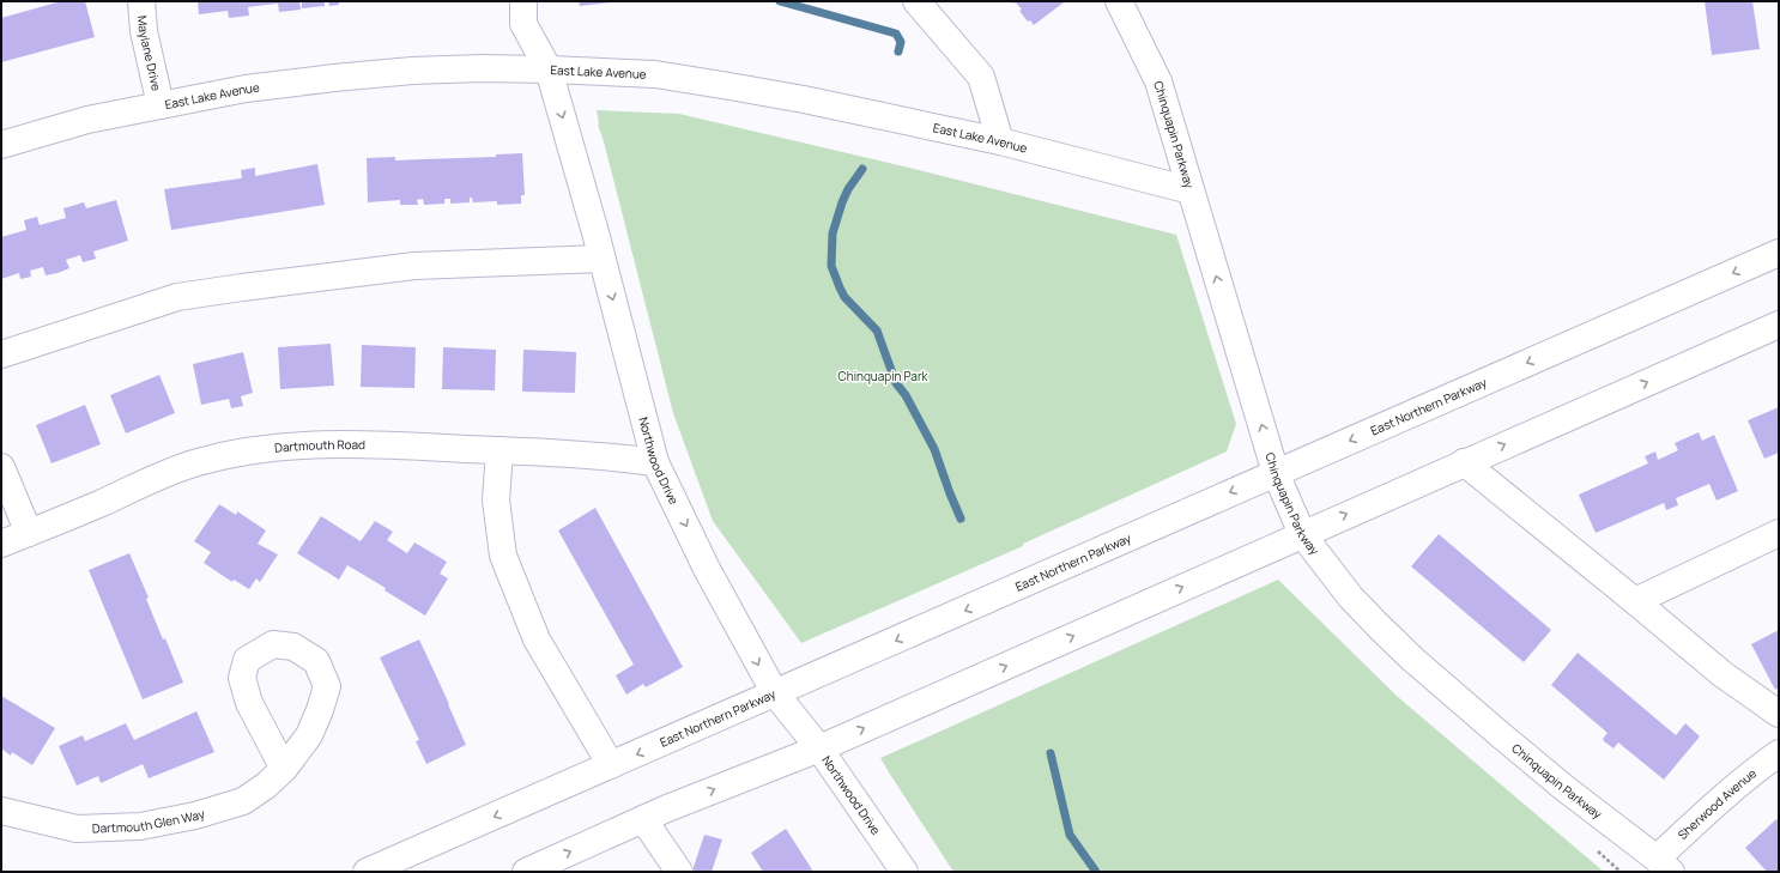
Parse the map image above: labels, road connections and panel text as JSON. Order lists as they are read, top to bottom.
{
  "streets": {
    "street": [
      "Maylane Drive",
      "East Lake Avenue",
      "Chinquapin Parkway",
      "East Northern Parkway",
      "Dartmouth Road",
      "Northwood Drive",
      "Sherwood Avenue",
      "Dartmouth Glen Way"
    ]
  },
  "crossings": [
    ["Maylane Drive", "East Lake Avenue"],
    ["East Lake Avenue", "Chinquapin Parkway"],
    ["East Lake Avenue", "Northwood Drive"],
    ["Chinquapin Parkway", "East Northern Parkway"],
    ["Chinquapin Parkway", "Sherwood Avenue"],
    ["East Northern Parkway", "Northwood Drive"],
    ["Dartmouth Road", "Northwood Drive"]
  ],
  "parks": ["Chinquapin Park"]
}
